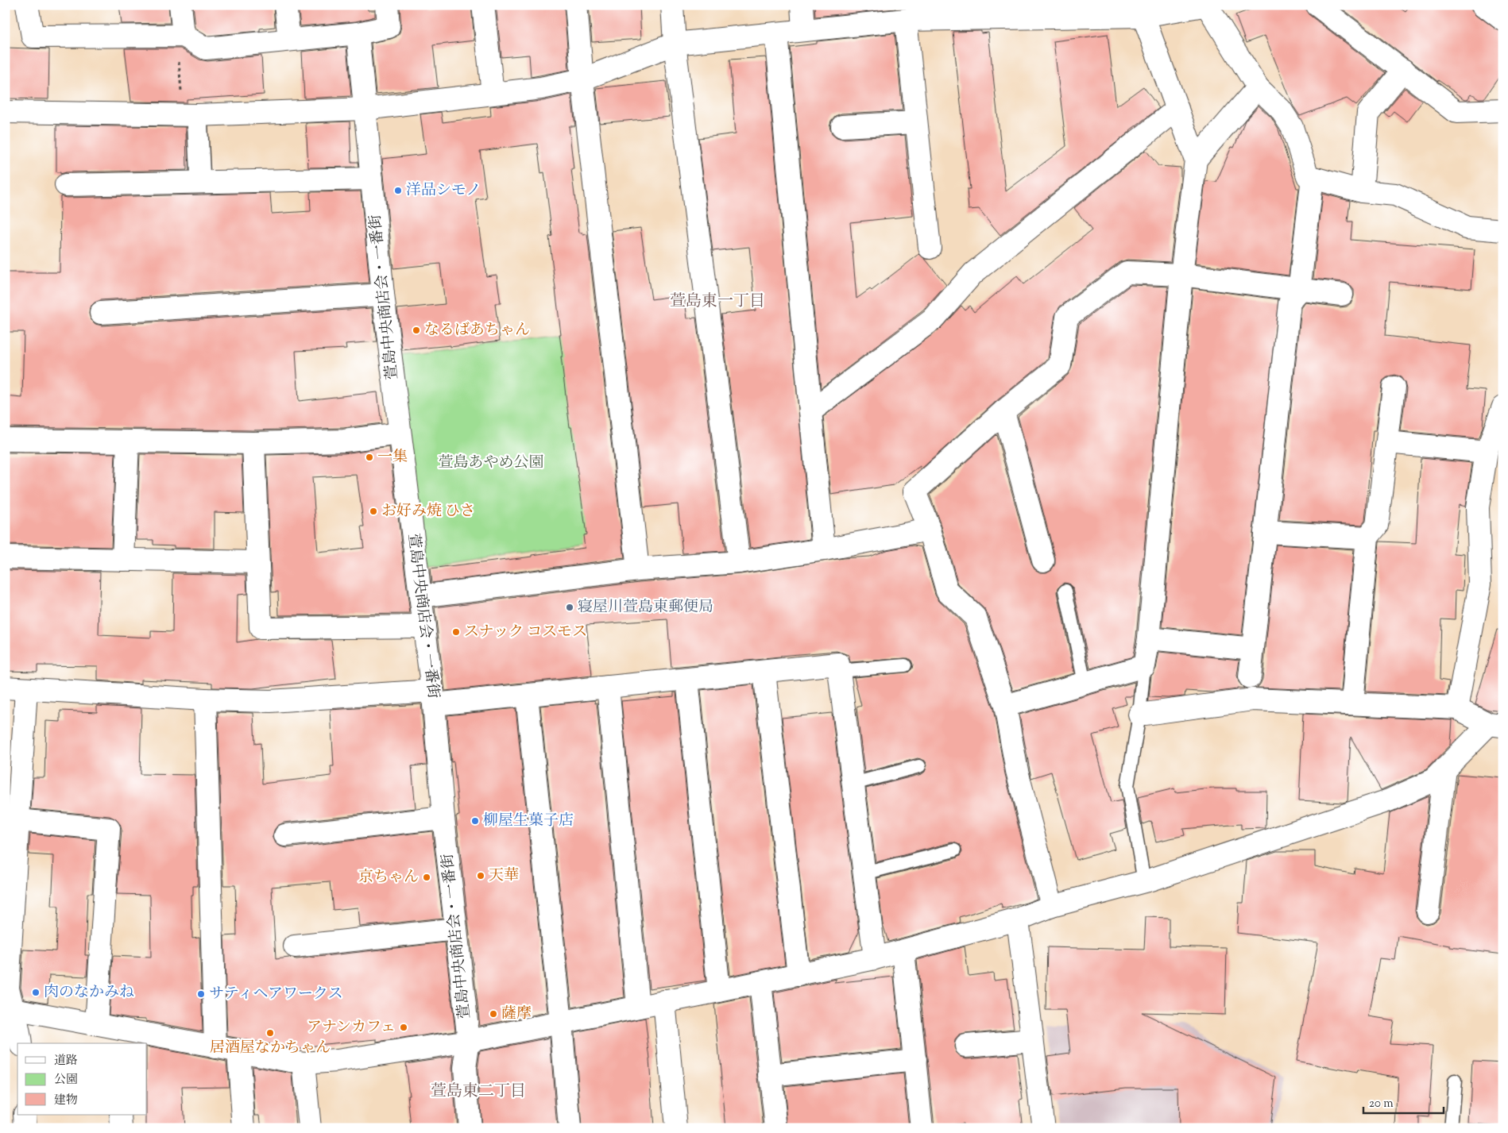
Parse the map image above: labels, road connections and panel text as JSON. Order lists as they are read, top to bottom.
{
  "streets": {
    "street": ["萱島中央商店会・一番街"]
  },
  "districts": ["萱島東一丁目", "萱島東二丁目"],
  "parks": ["萱島あやめ公園"],
  "places": [
    "洋品シモノ",
    "なるばあちゃん",
    "一集",
    "お好み焼 ひさ",
    "寝屋川萱島東郵便局",
    "スナック コスモス",
    "柳屋生菓子店",
    "天華",
    "京ちゃん",
    "肉のなかみね",
    "サティヘアワークス",
    "薩摩",
    "アナンカフェ",
    "居酒屋なかちゃん"
  ],
  "legend": ["道路", "公園", "建物"],
  "scale_bar": "20 m"
}
